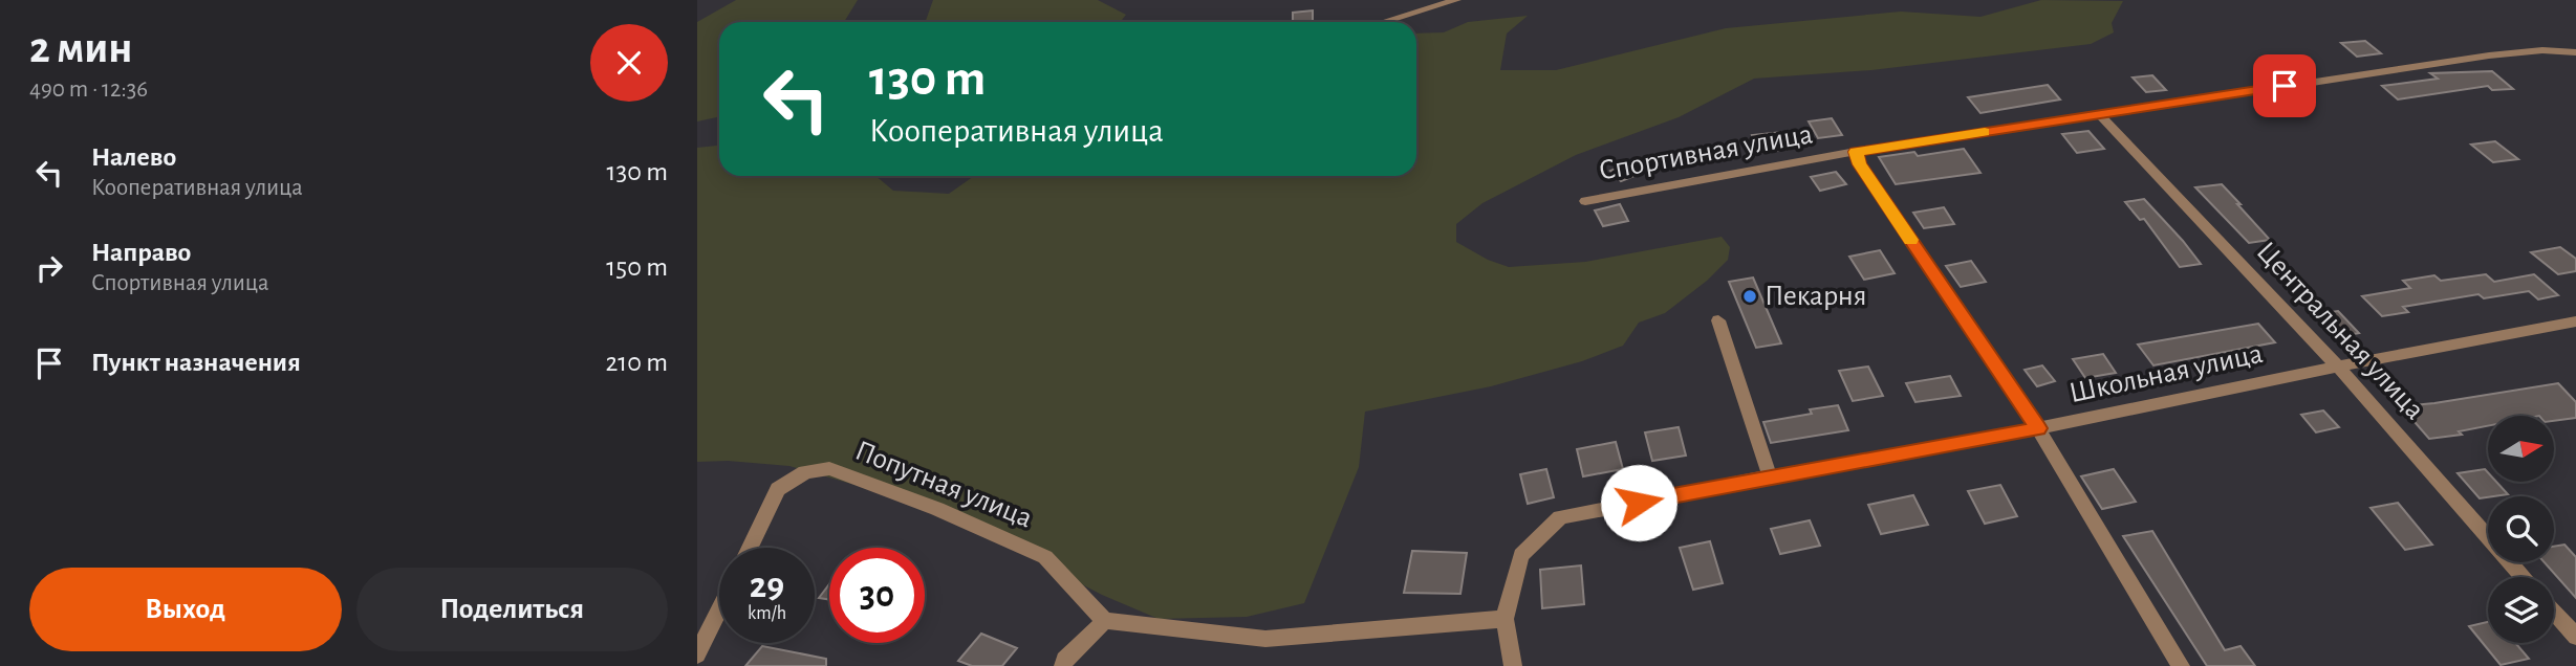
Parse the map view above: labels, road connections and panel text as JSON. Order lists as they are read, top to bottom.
{
  "streets": {
    "street": [
      "Спортивная улица",
      "Центральная улица",
      "Школьная улица",
      "Попутная улица"
    ]
  },
  "crossings": [
    ["Спортивная улица", "Центральная улица"],
    ["Центральная улица", "Школьная улица"]
  ],
  "places": ["Пекарня"],
  "north": "right",
  "page": {
    "heading": ["2 мин", "490 m · 12:36"],
    "turn": ["130 m", "Кооперативная улица"],
    "list": [
      {
        "name": "Налево",
        "note": "Кооперативная улица",
        "value": "130 m"
      },
      {
        "name": "Направо",
        "note": "Спортивная улица",
        "value": "150 m"
      },
      {
        "name": "Пункт назначения",
        "value": "210 m"
      }
    ],
    "speed": "29 km/h",
    "limit": "30",
    "buttons": ["Выход", "Поделиться"]
  }
}
